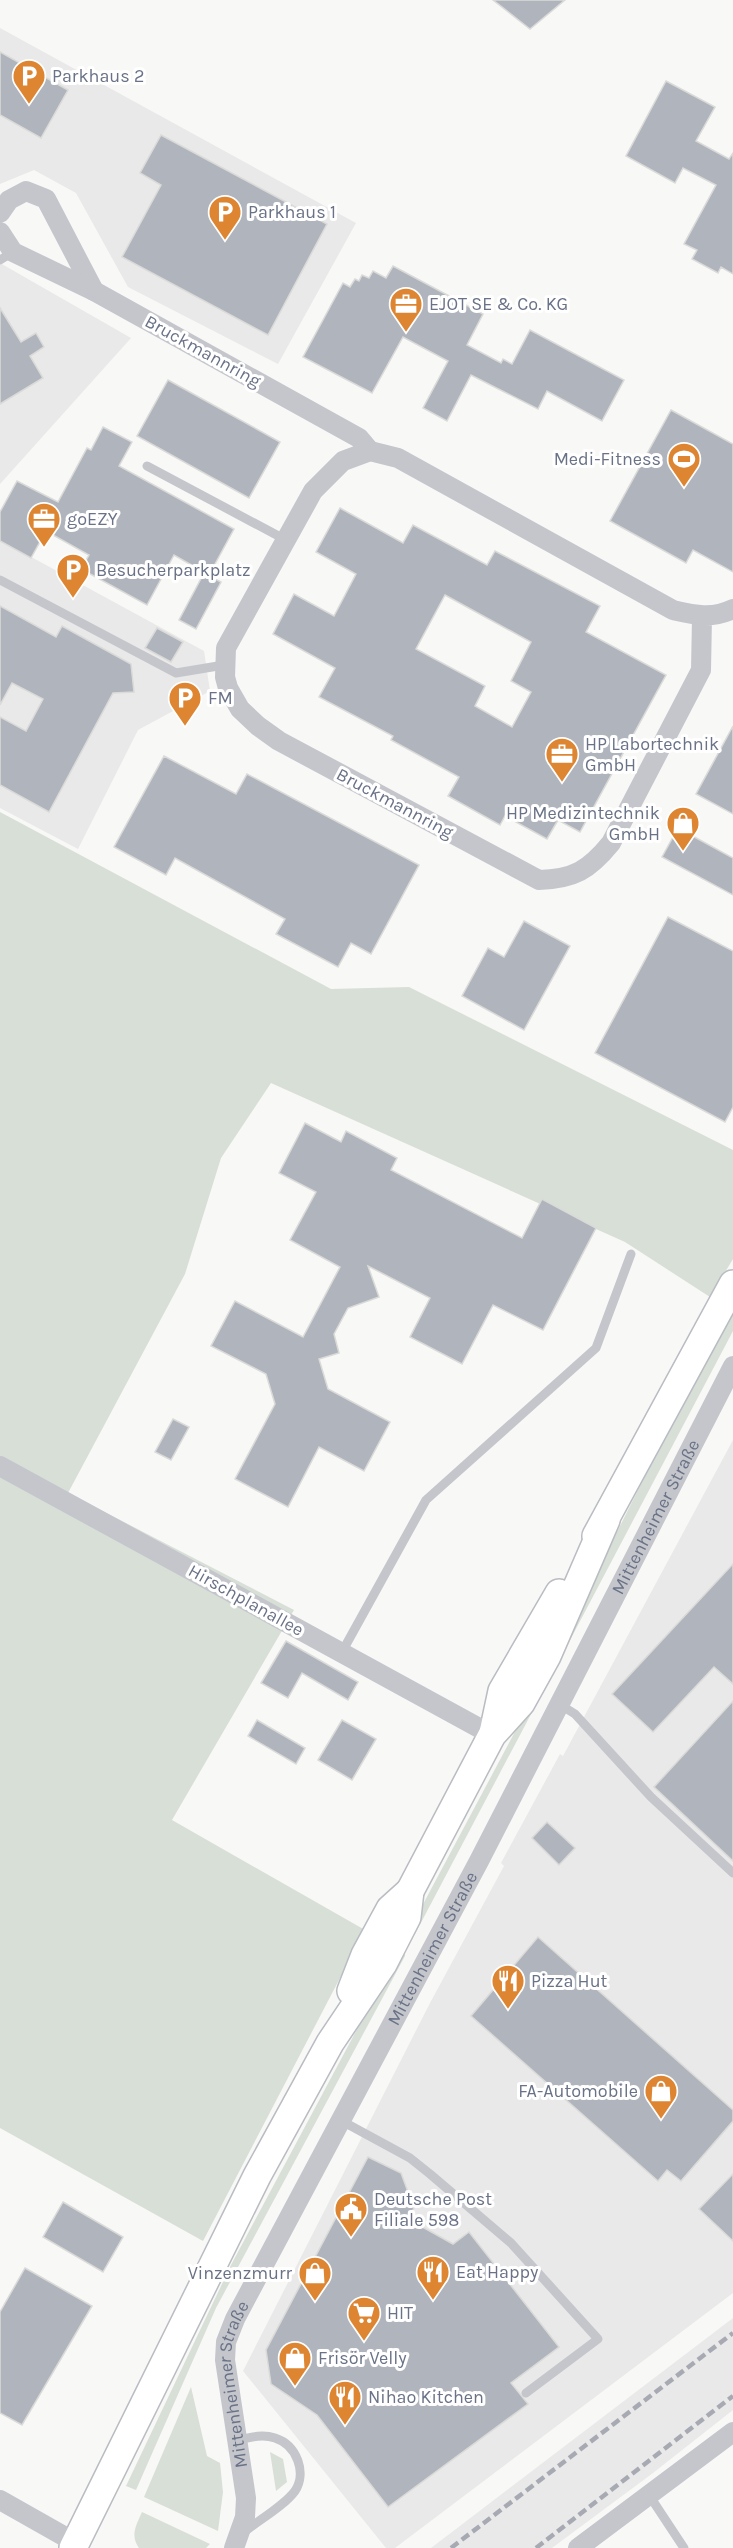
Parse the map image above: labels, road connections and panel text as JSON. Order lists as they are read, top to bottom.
{
  "streets": {
    "street": ["Bruckmannring", "Mittenheimer Straße", "Hirschplanallee"]
  },
  "places": {
    "parking": [
      "Parkhaus 2",
      "Parkhaus 1",
      "Besucherparkplatz",
      "FM"
    ],
    "office": ["EJOT SE & Co. KG", "goEZY", "HP Labortechnik GmbH"],
    "sports": ["Medi-Fitness"],
    "shop": [
      "HP Medizintechnik GmbH",
      "FA-Automobile",
      "Vinzenzmurr",
      "Frisör Velly"
    ],
    "restaurant": ["Pizza Hut", "Eat Happy", "Nihao Kitchen"],
    "public building": ["Deutsche Post Filiale 598"],
    "supermarket": ["HIT"]
  }
}
